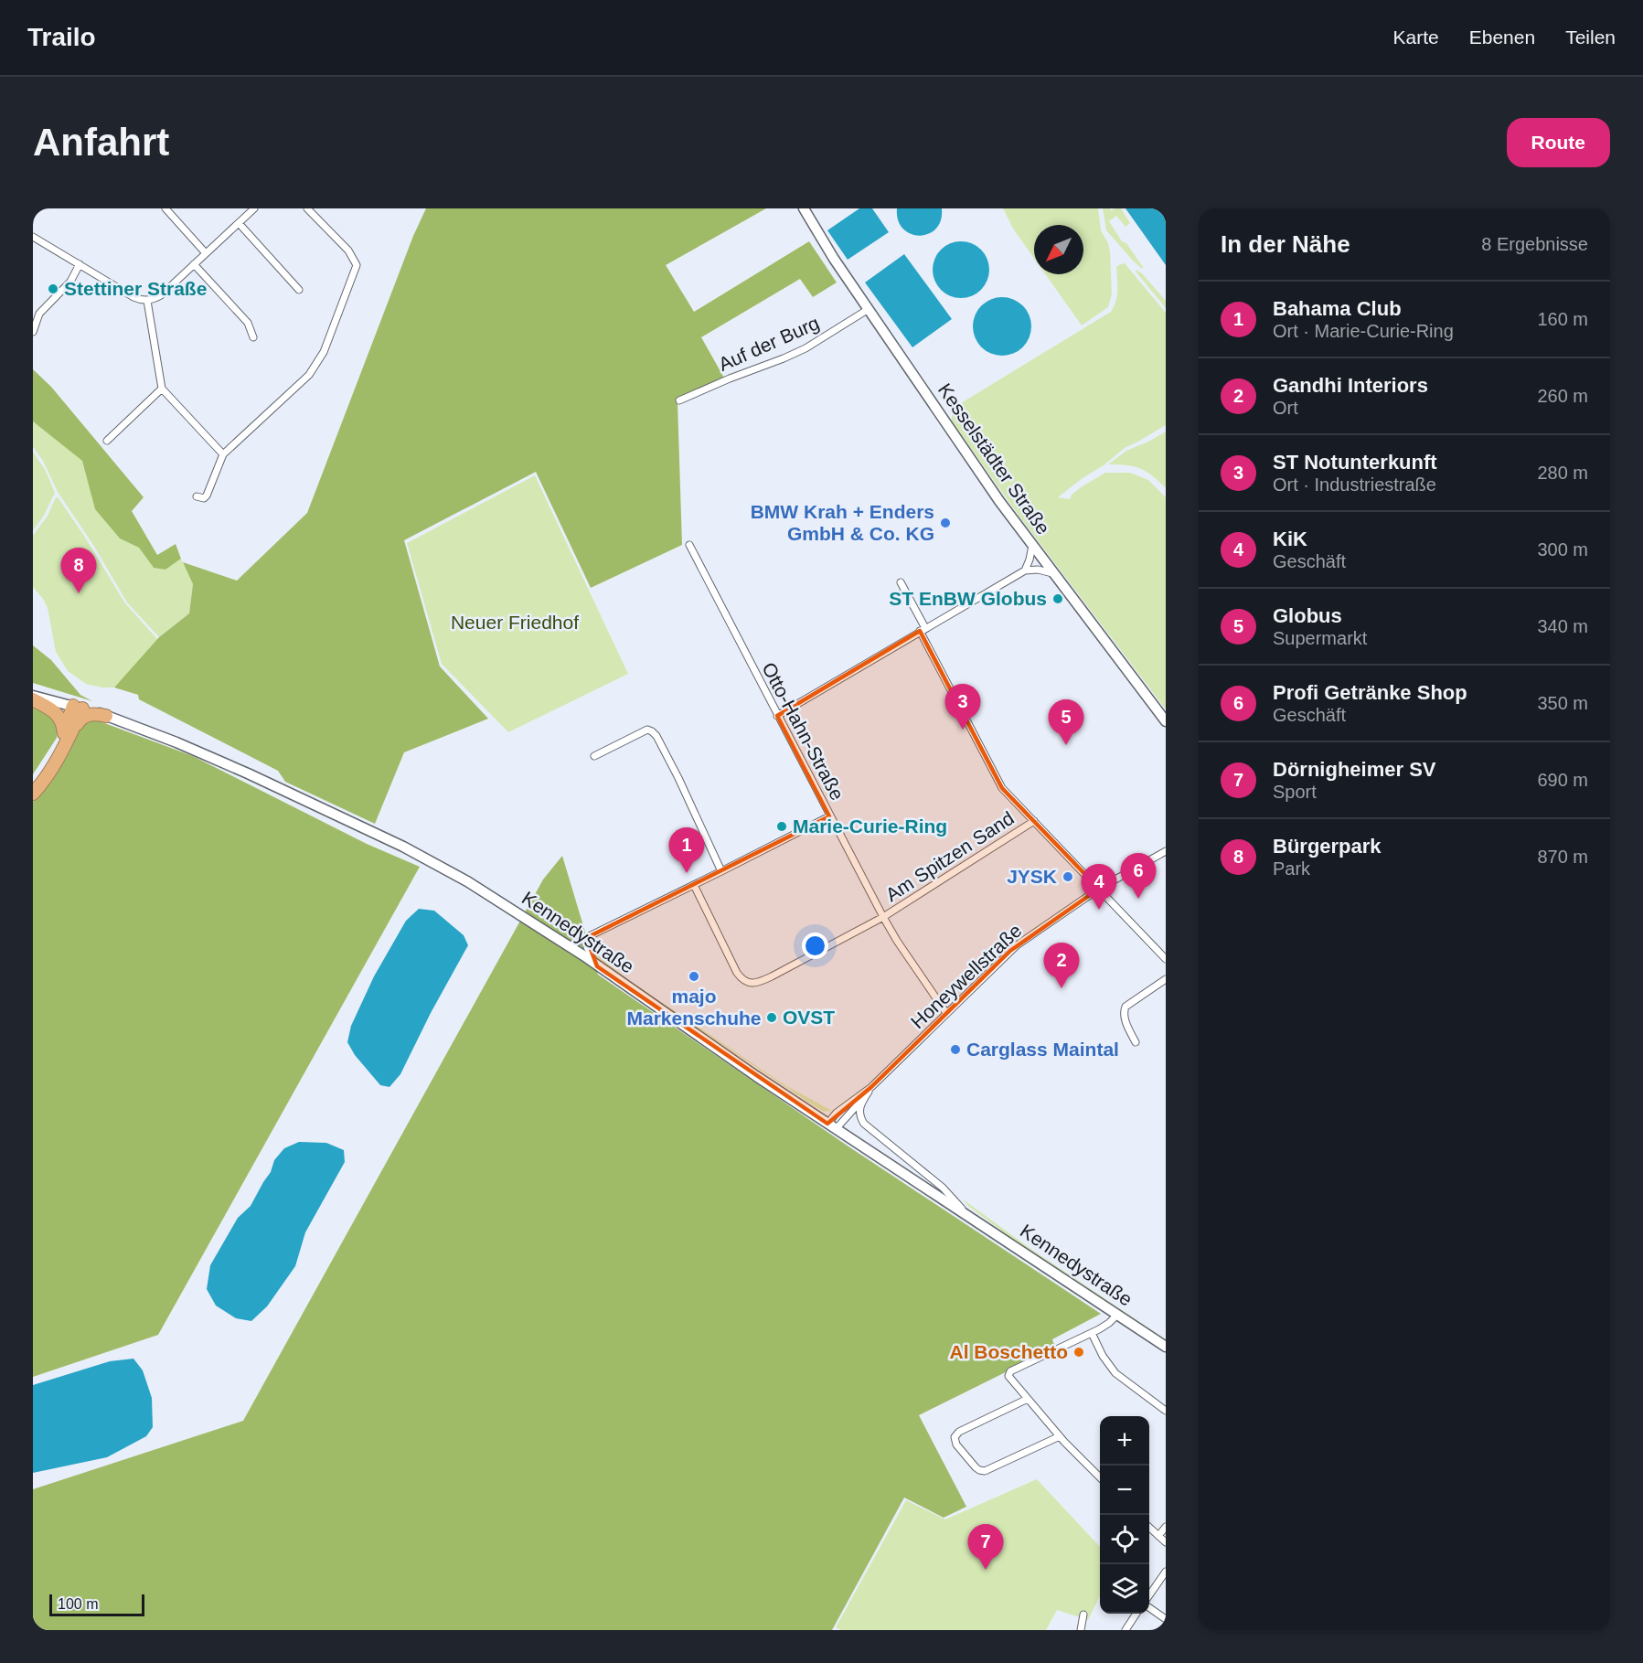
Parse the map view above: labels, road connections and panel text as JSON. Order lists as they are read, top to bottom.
{
  "streets": {
    "main road": ["Kesselstädter Straße", "Kennedystraße"],
    "street": [
      "Auf der Burg",
      "Otto-Hahn-Straße",
      "Am Spitzen Sand",
      "Honeywellstraße"
    ]
  },
  "crossings": [
    ["Auf der Burg", "Kesselstädter Straße"],
    ["Otto-Hahn-Straße", "Am Spitzen Sand"],
    ["Otto-Hahn-Straße", "Honeywellstraße"],
    ["Kennedystraße", "Honeywellstraße"]
  ],
  "parks": ["Neuer Friedhof"],
  "places": [
    "Stettiner Straße",
    "BMW Krah + Enders GmbH & Co. KG",
    "ST EnBW Globus",
    "Marie-Curie-Ring",
    "JYSK",
    "majo Markenschuhe",
    "OVST",
    "Carglass Maintal",
    "Al Boschetto"
  ],
  "scale_bar": "100 m",
  "north": "bottom left",
  "page": {
    "header": "Trailo",
    "nav": ["Karte", "Ebenen", "Teilen"],
    "buttons": "Route",
    "title": "Anfahrt",
    "heading": ["In der Nähe", "8 Ergebnisse"],
    "list": [
      {
        "mark": "1",
        "name": "Bahama Club",
        "note": "Ort · Marie-Curie-Ring",
        "value": "160 m"
      },
      {
        "mark": "2",
        "name": "Gandhi Interiors",
        "note": "Ort",
        "value": "260 m"
      },
      {
        "mark": "3",
        "name": "ST Notunterkunft",
        "note": "Ort · Industriestraße",
        "value": "280 m"
      },
      {
        "mark": "4",
        "name": "KiK",
        "note": "Geschäft",
        "value": "300 m"
      },
      {
        "mark": "5",
        "name": "Globus",
        "note": "Supermarkt",
        "value": "340 m"
      },
      {
        "mark": "6",
        "name": "Profi Getränke Shop",
        "note": "Geschäft",
        "value": "350 m"
      },
      {
        "mark": "7",
        "name": "Dörnigheimer SV",
        "note": "Sport",
        "value": "690 m"
      },
      {
        "mark": "8",
        "name": "Bürgerpark",
        "note": "Park",
        "value": "870 m"
      }
    ],
    "pins": [
      "8",
      "3",
      "5",
      "1",
      "6",
      "4",
      "2",
      "7"
    ],
    "map_buttons": ["+", "−"],
    "scale": "100 m"
  }
}
